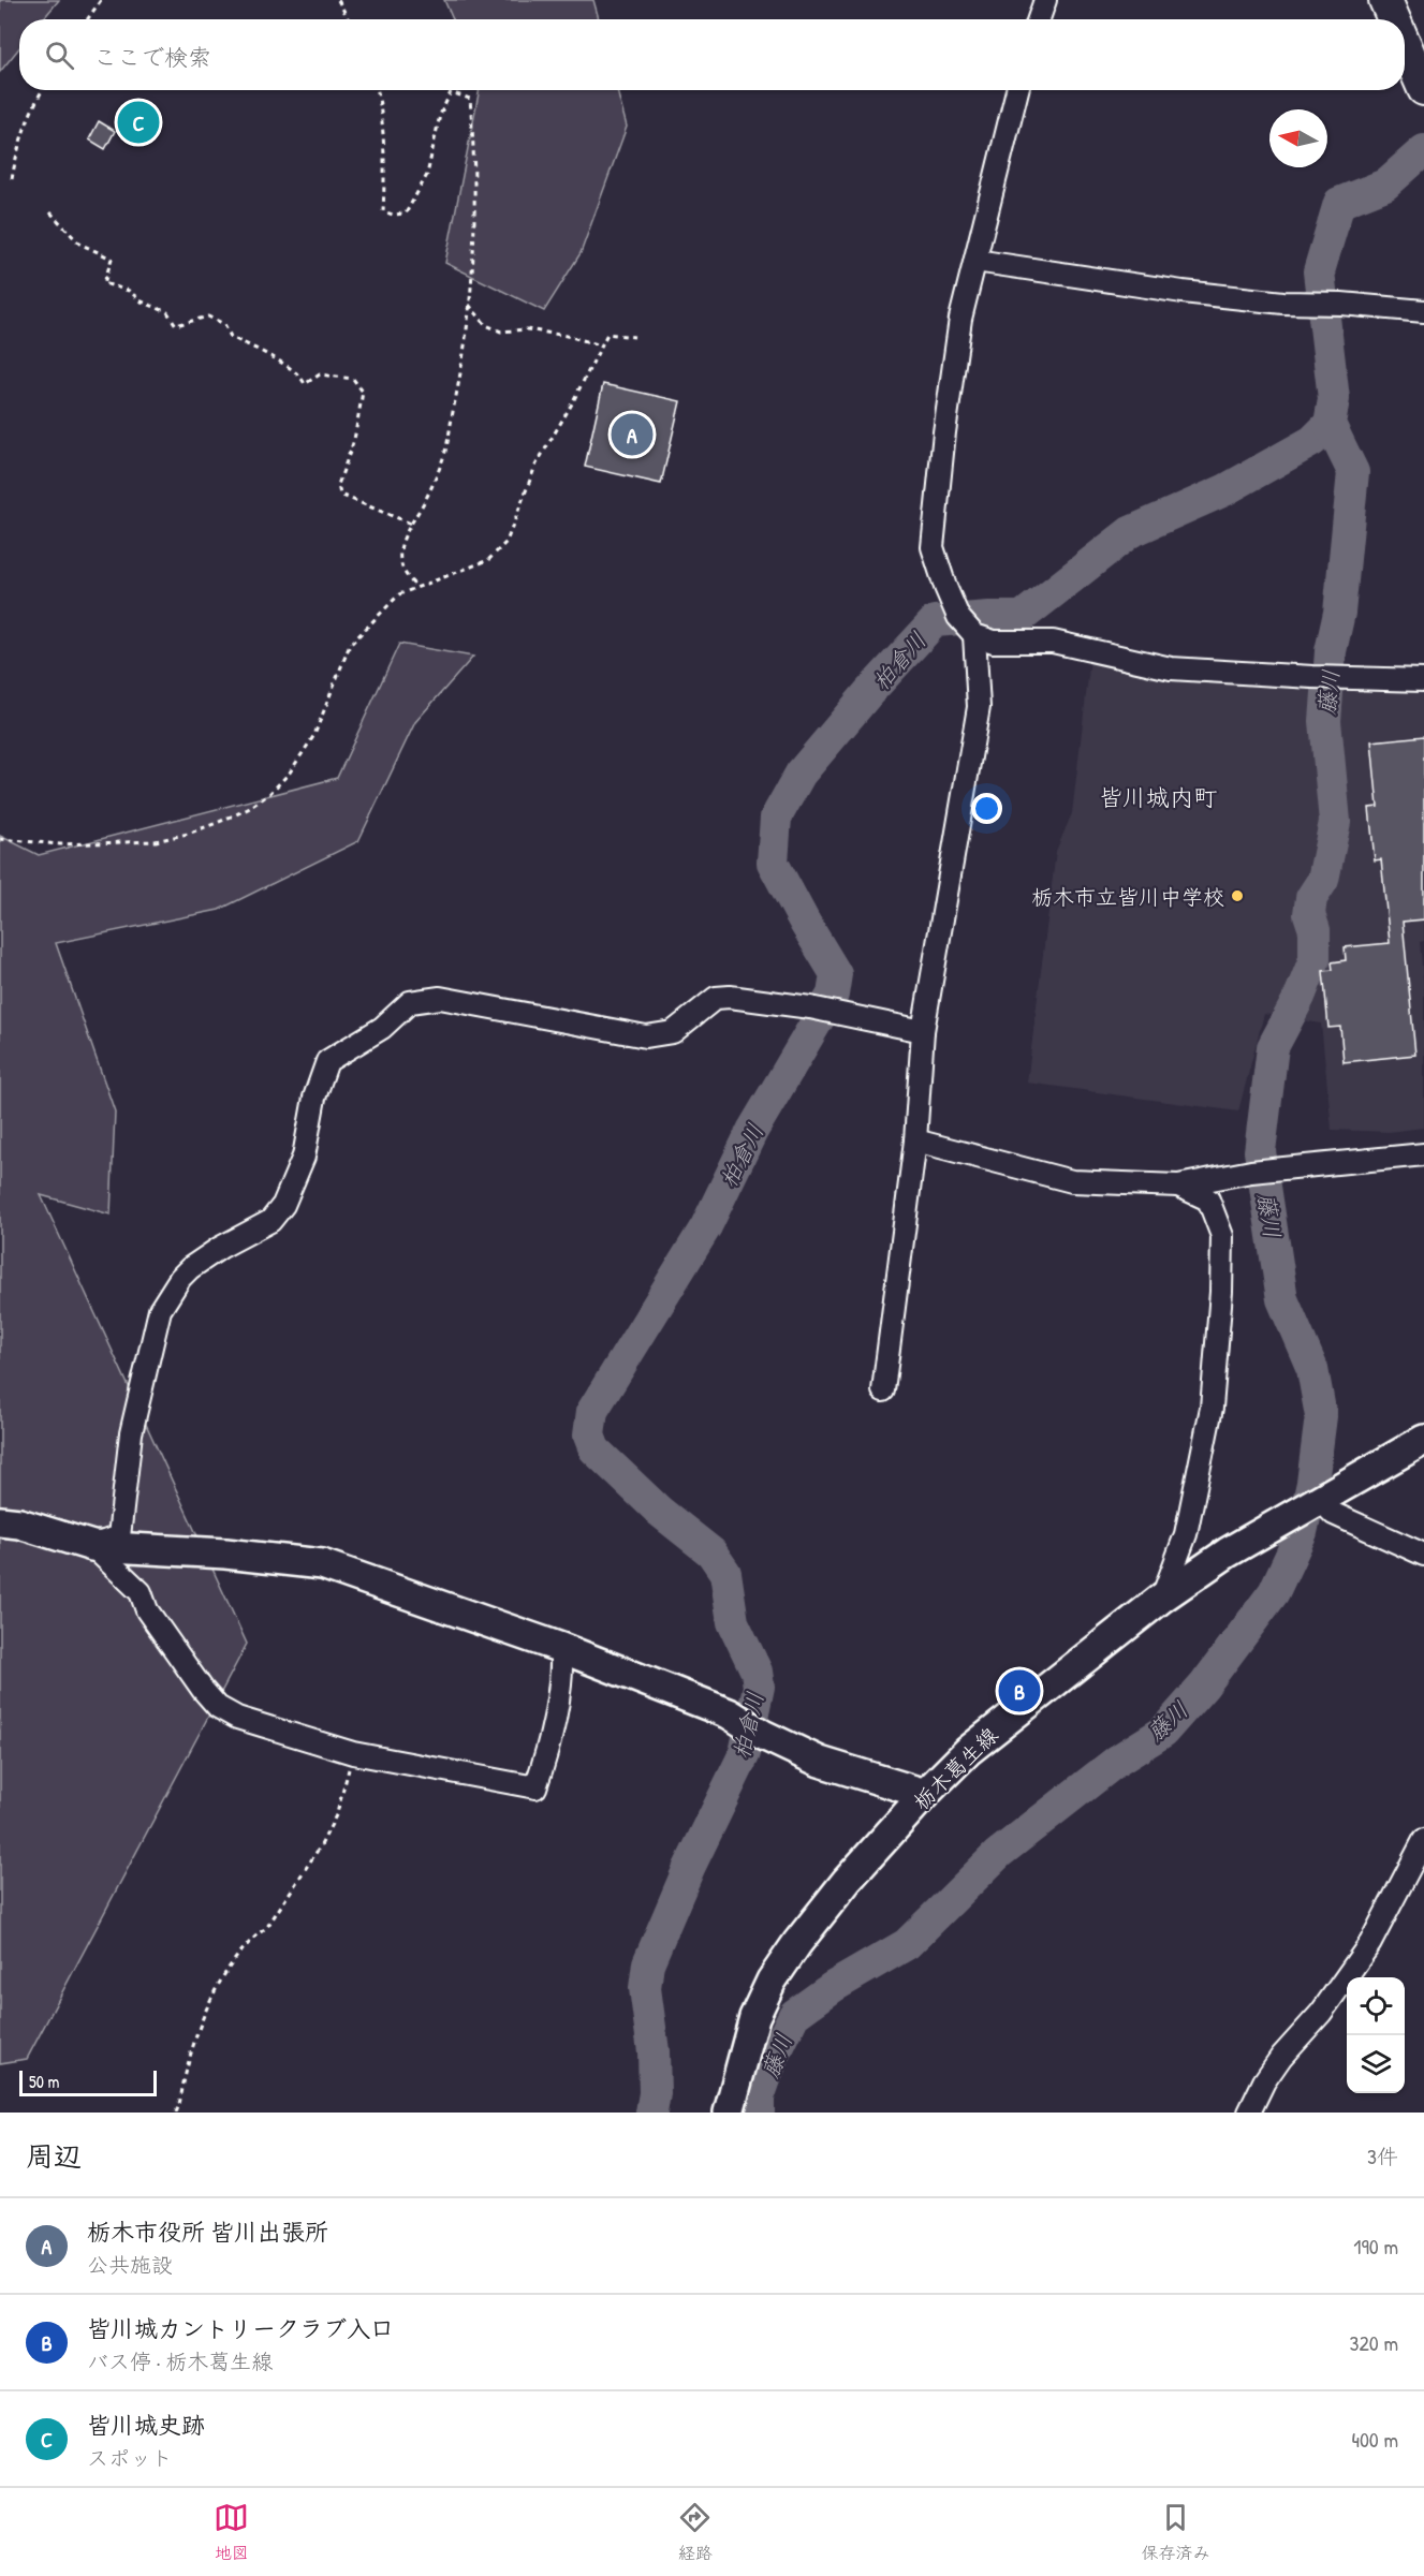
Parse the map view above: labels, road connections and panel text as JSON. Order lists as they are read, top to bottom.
{
  "streets": {
    "main road": ["栃木葛生線"]
  },
  "districts": ["皆川城内町"],
  "water": ["柏倉川", "藤川"],
  "places": ["栃木市立皆川中学校"],
  "scale_bar": "50 m",
  "north": "left",
  "page": {
    "search": "ここで検索",
    "pins": ["C", "A", "B"],
    "scale": "50 m",
    "heading": ["周辺", "3件"],
    "list": [
      {
        "mark": "A",
        "name": "栃木市役所 皆川出張所",
        "note": "公共施設",
        "value": "190 m"
      },
      {
        "mark": "B",
        "name": "皆川城カントリークラブ入口",
        "note": "バス停 · 栃木葛生線",
        "value": "320 m"
      },
      {
        "mark": "C",
        "name": "皆川城史跡",
        "note": "スポット",
        "value": "400 m"
      }
    ],
    "nav": ["地図", "経路", "保存済み"]
  }
}
